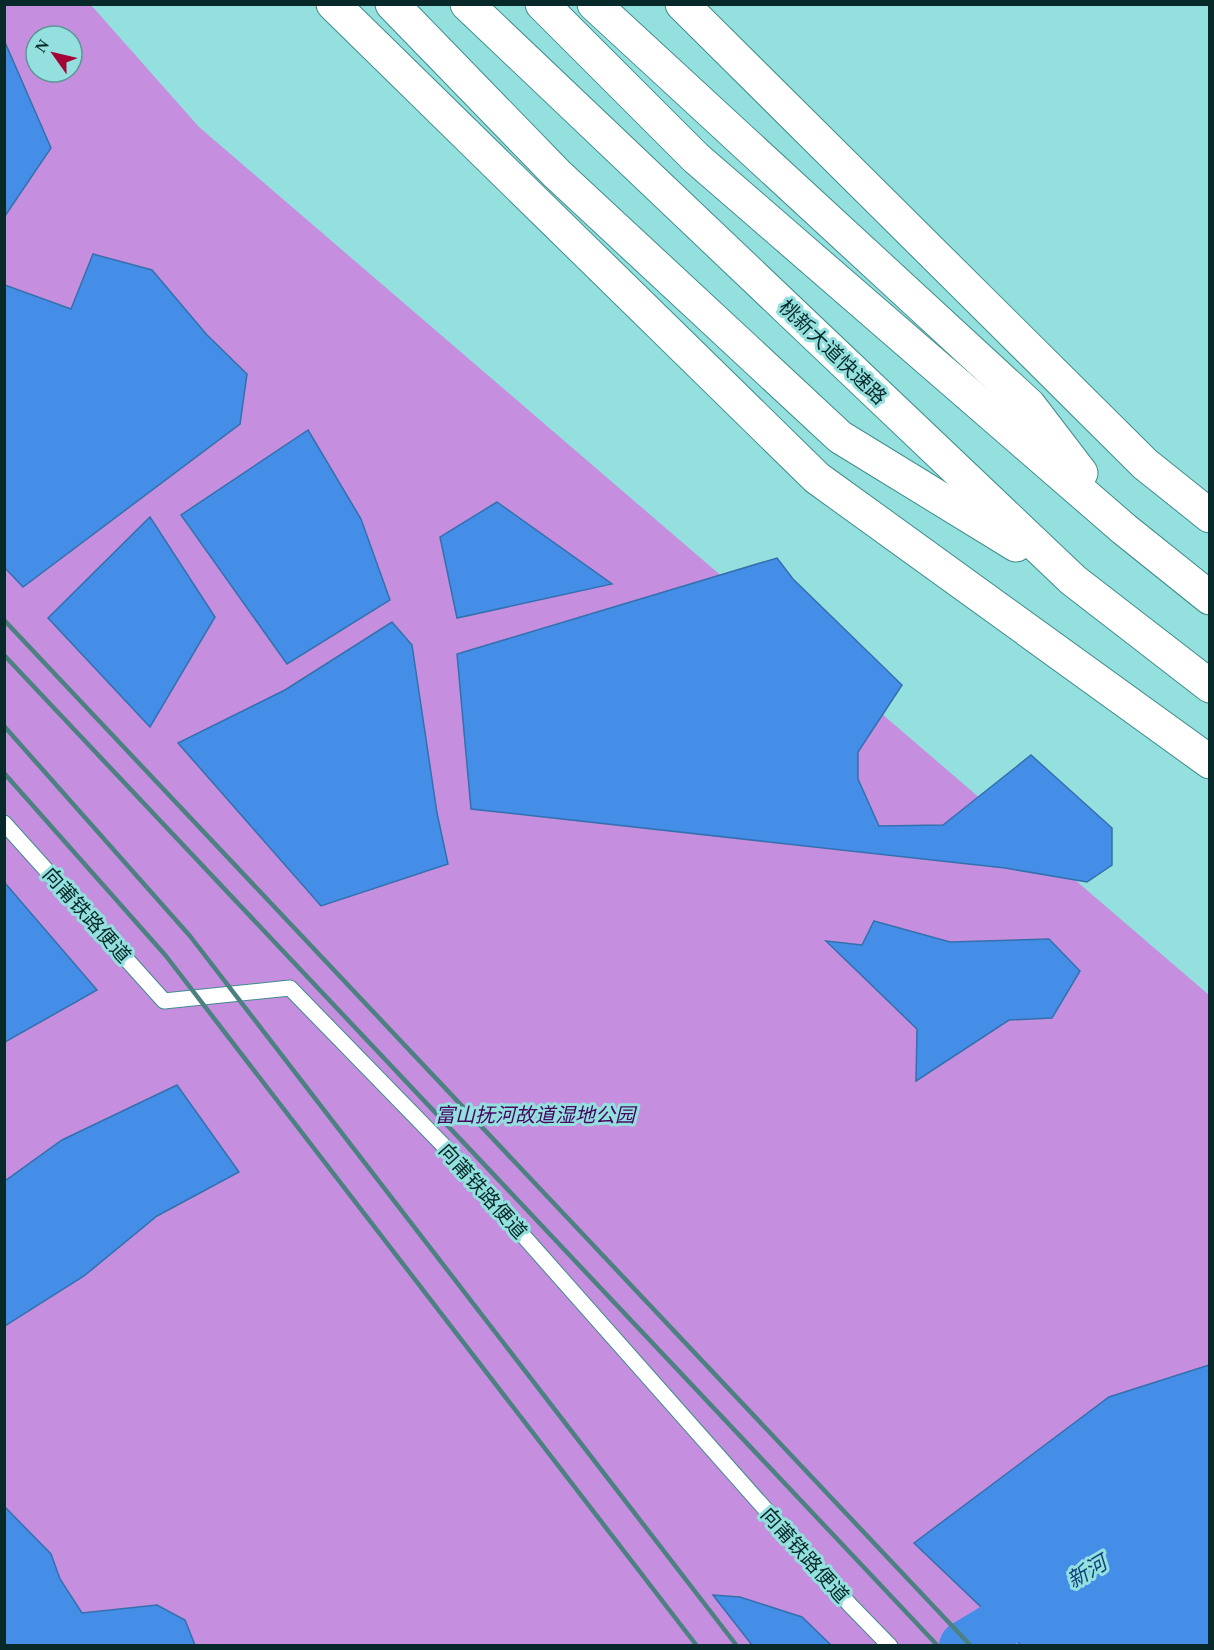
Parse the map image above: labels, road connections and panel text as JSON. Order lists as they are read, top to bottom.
{
  "streets": {
    "main road": ["桃新大道快速路"],
    "lane": ["向莆铁路便道"]
  },
  "water": ["新河"],
  "parks": ["富山抚河故道湿地公园"],
  "north": "top left"
}
